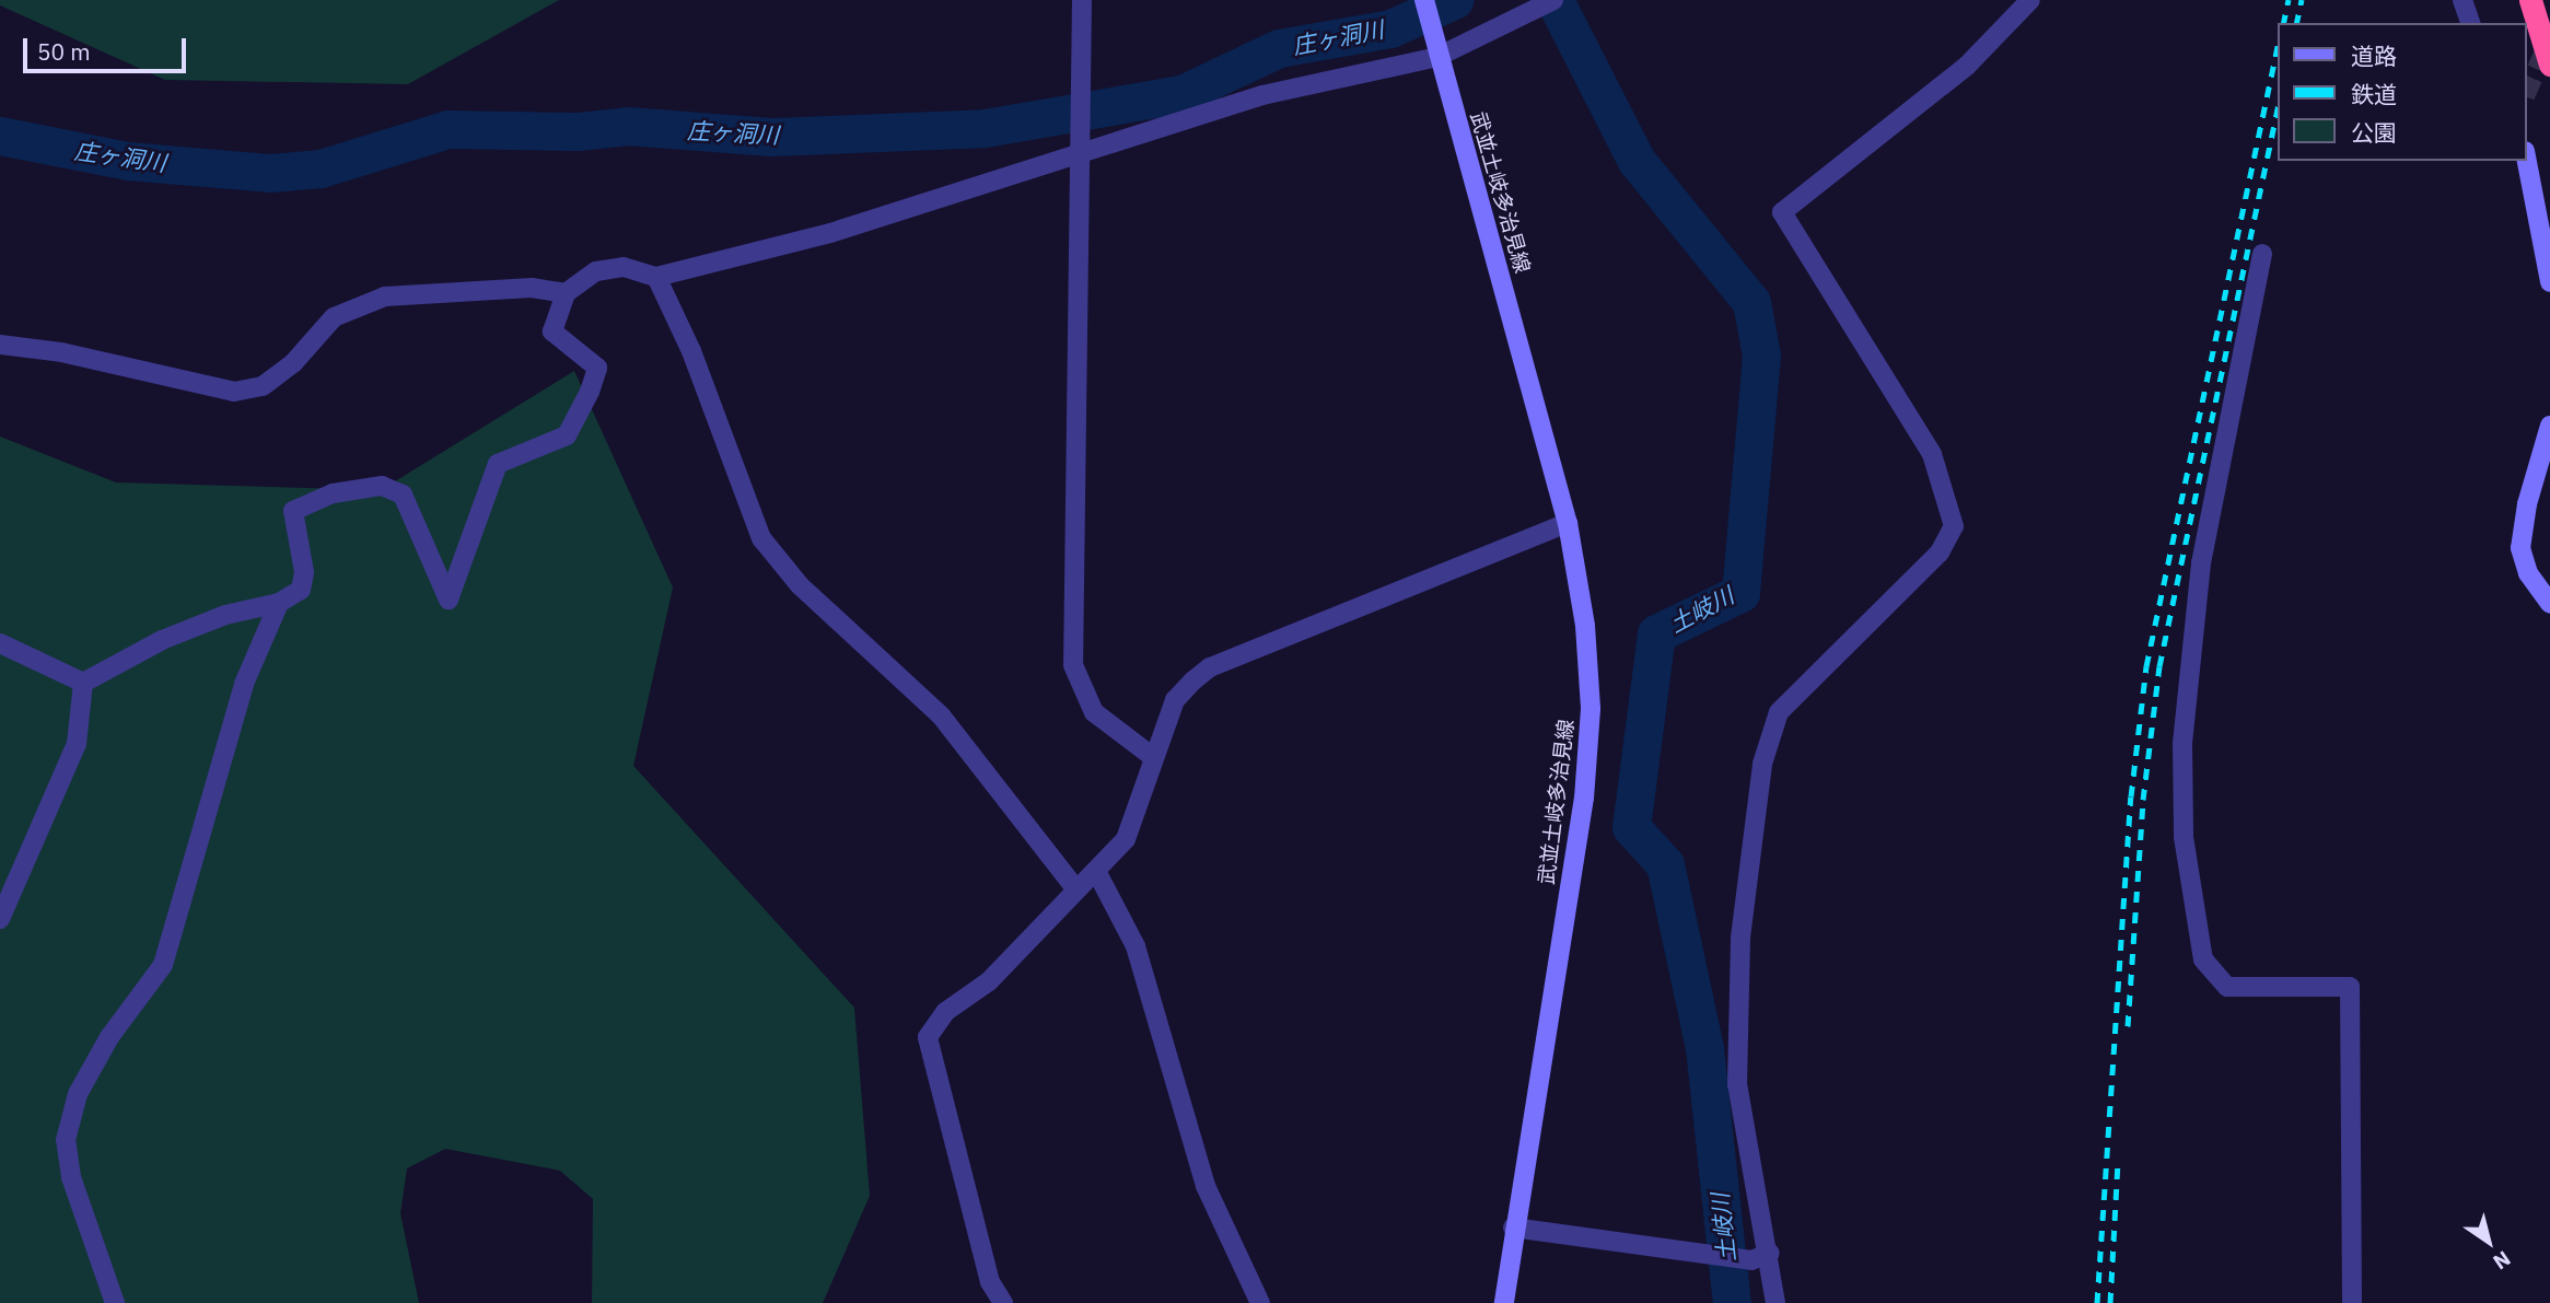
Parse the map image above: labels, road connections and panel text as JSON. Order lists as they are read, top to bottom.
{
  "streets": {
    "main road": ["武並土岐多治見線"]
  },
  "water": ["庄ヶ洞川", "土岐川"],
  "legend": ["道路", "鉄道", "公園"],
  "scale_bar": "50 m",
  "north": "bottom right"
}
